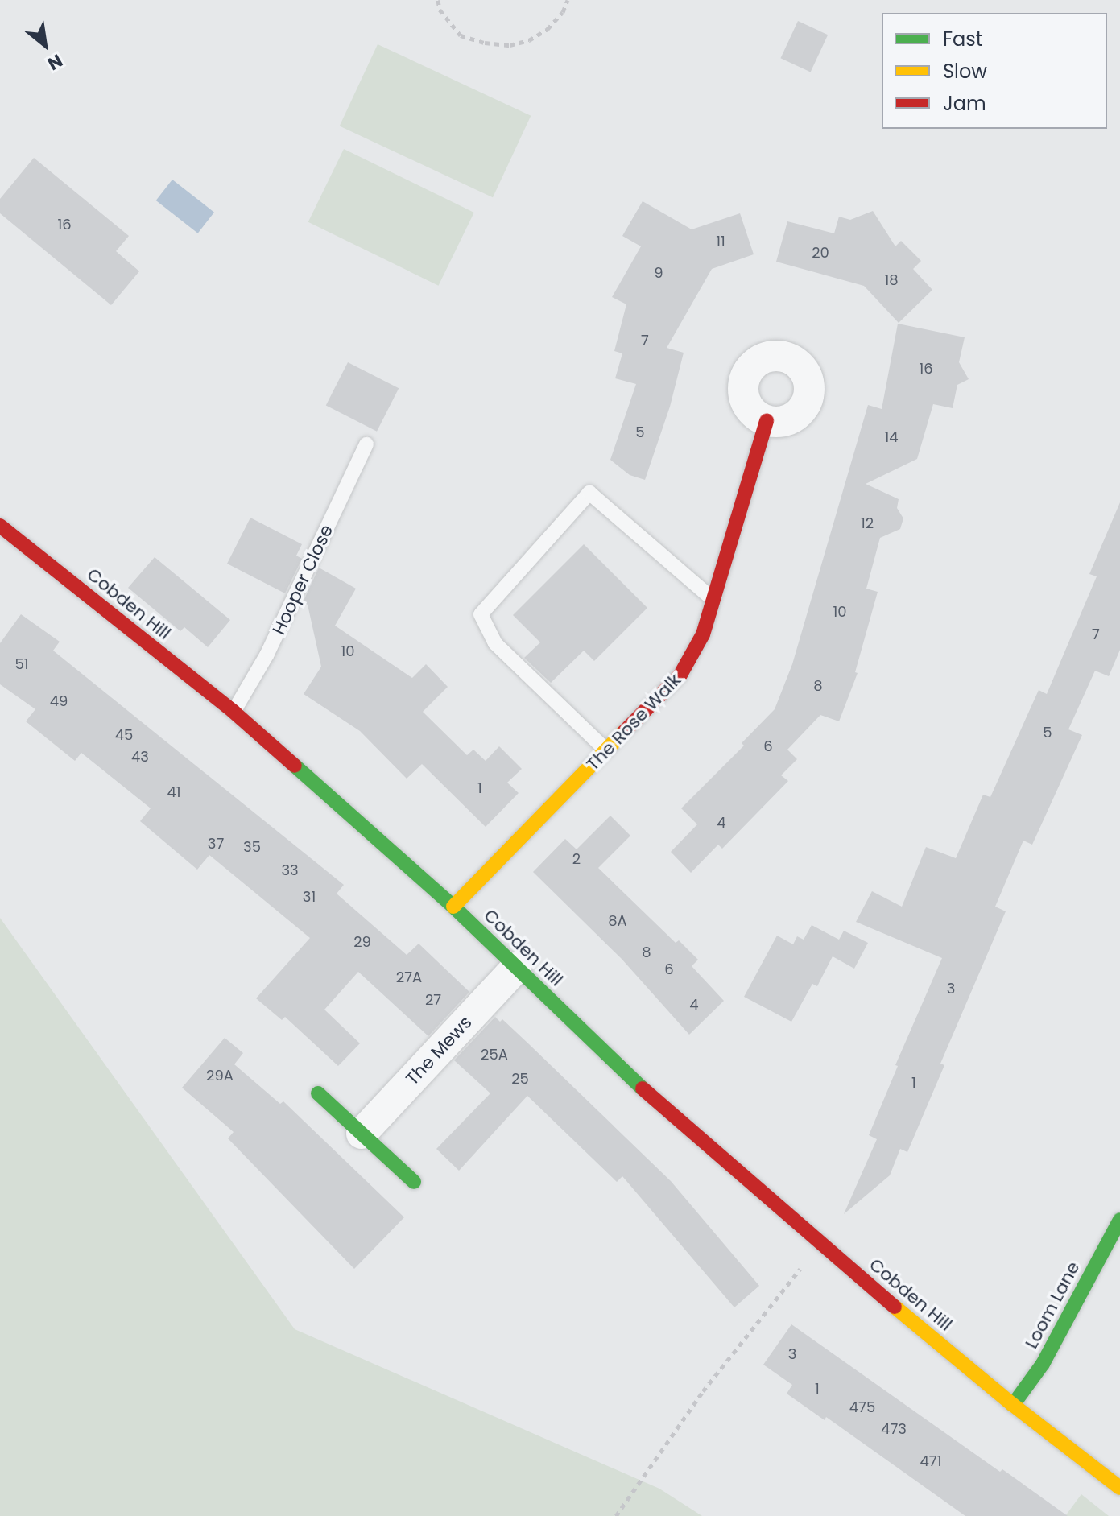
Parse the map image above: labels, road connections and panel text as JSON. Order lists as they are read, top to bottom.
{
  "streets": {
    "main road": ["Cobden Hill", "The Rose Walk", "Loom Lane"],
    "street": ["The Mews"],
    "lane": ["Hooper Close"]
  },
  "crossings": [
    ["Hooper Close", "Cobden Hill"],
    ["Cobden Hill", "The Rose Walk"],
    ["Cobden Hill", "The Mews"],
    ["Cobden Hill", "Loom Lane"]
  ],
  "house_numbers": [
    "16",
    "11",
    "20",
    "9",
    "18",
    "7",
    "16",
    "5",
    "14",
    "12",
    "10",
    "7",
    "10",
    "51",
    "8",
    "49",
    "5",
    "45",
    "6",
    "43",
    "1",
    "41",
    "4",
    "37",
    "35",
    "2",
    "33",
    "31",
    "8A",
    "29",
    "8",
    "6",
    "27A",
    "3",
    "27",
    "4",
    "25A",
    "29A",
    "25",
    "1",
    "3",
    "1",
    "475",
    "473",
    "471"
  ],
  "legend": ["Fast", "Slow", "Jam"],
  "north": "bottom right"
}
